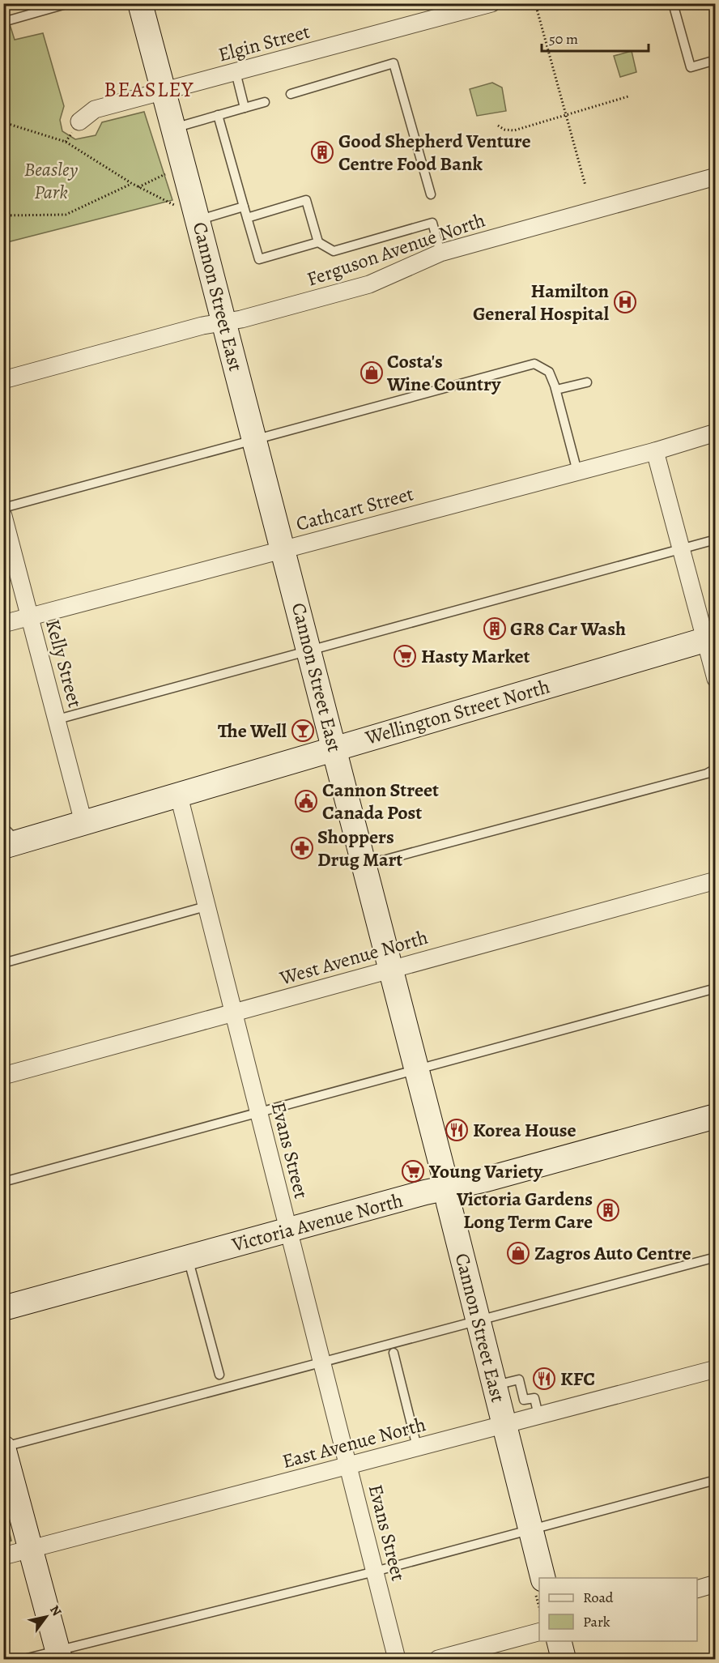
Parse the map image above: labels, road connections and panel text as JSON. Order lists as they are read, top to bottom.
{
  "streets": {
    "main road": ["Cannon Street East", "Wellington Street North", "Victoria Avenue North"],
    "street": [
      "Elgin Street",
      "Ferguson Avenue North",
      "Cathcart Street",
      "Kelly Street",
      "West Avenue North",
      "Evans Street",
      "East Avenue North"
    ]
  },
  "crossings": [
    ["Elgin Street", "Cannon Street East"],
    ["Ferguson Avenue North", "Cannon Street East"],
    ["Cannon Street East", "Cathcart Street"],
    ["Cannon Street East", "Wellington Street North"],
    ["Cannon Street East", "West Avenue North"],
    ["Cannon Street East", "Victoria Avenue North"],
    ["Cannon Street East", "East Avenue North"],
    ["Cathcart Street", "Kelly Street"],
    ["Kelly Street", "Wellington Street North"],
    ["Wellington Street North", "Evans Street"],
    ["West Avenue North", "Evans Street"],
    ["Evans Street", "Victoria Avenue North"],
    ["Evans Street", "East Avenue North"]
  ],
  "districts": ["BEASLEY"],
  "parks": ["Beasley Park"],
  "places": {
    "building": ["Good Shepherd Venture Centre Food Bank", "GR8 Car Wash", "Victoria Gardens Long Term Care"],
    "hospital": ["Hamilton General Hospital"],
    "shop": ["Costa's Wine Country", "Zagros Auto Centre"],
    "supermarket": ["Hasty Market", "Young Variety"],
    "bar": ["The Well"],
    "public building": ["Cannon Street Canada Post"],
    "pharmacy": ["Shoppers Drug Mart"],
    "restaurant": ["Korea House", "KFC"]
  },
  "legend": ["Road", "Park"],
  "scale_bar": "50 m",
  "north": "top right"
}
